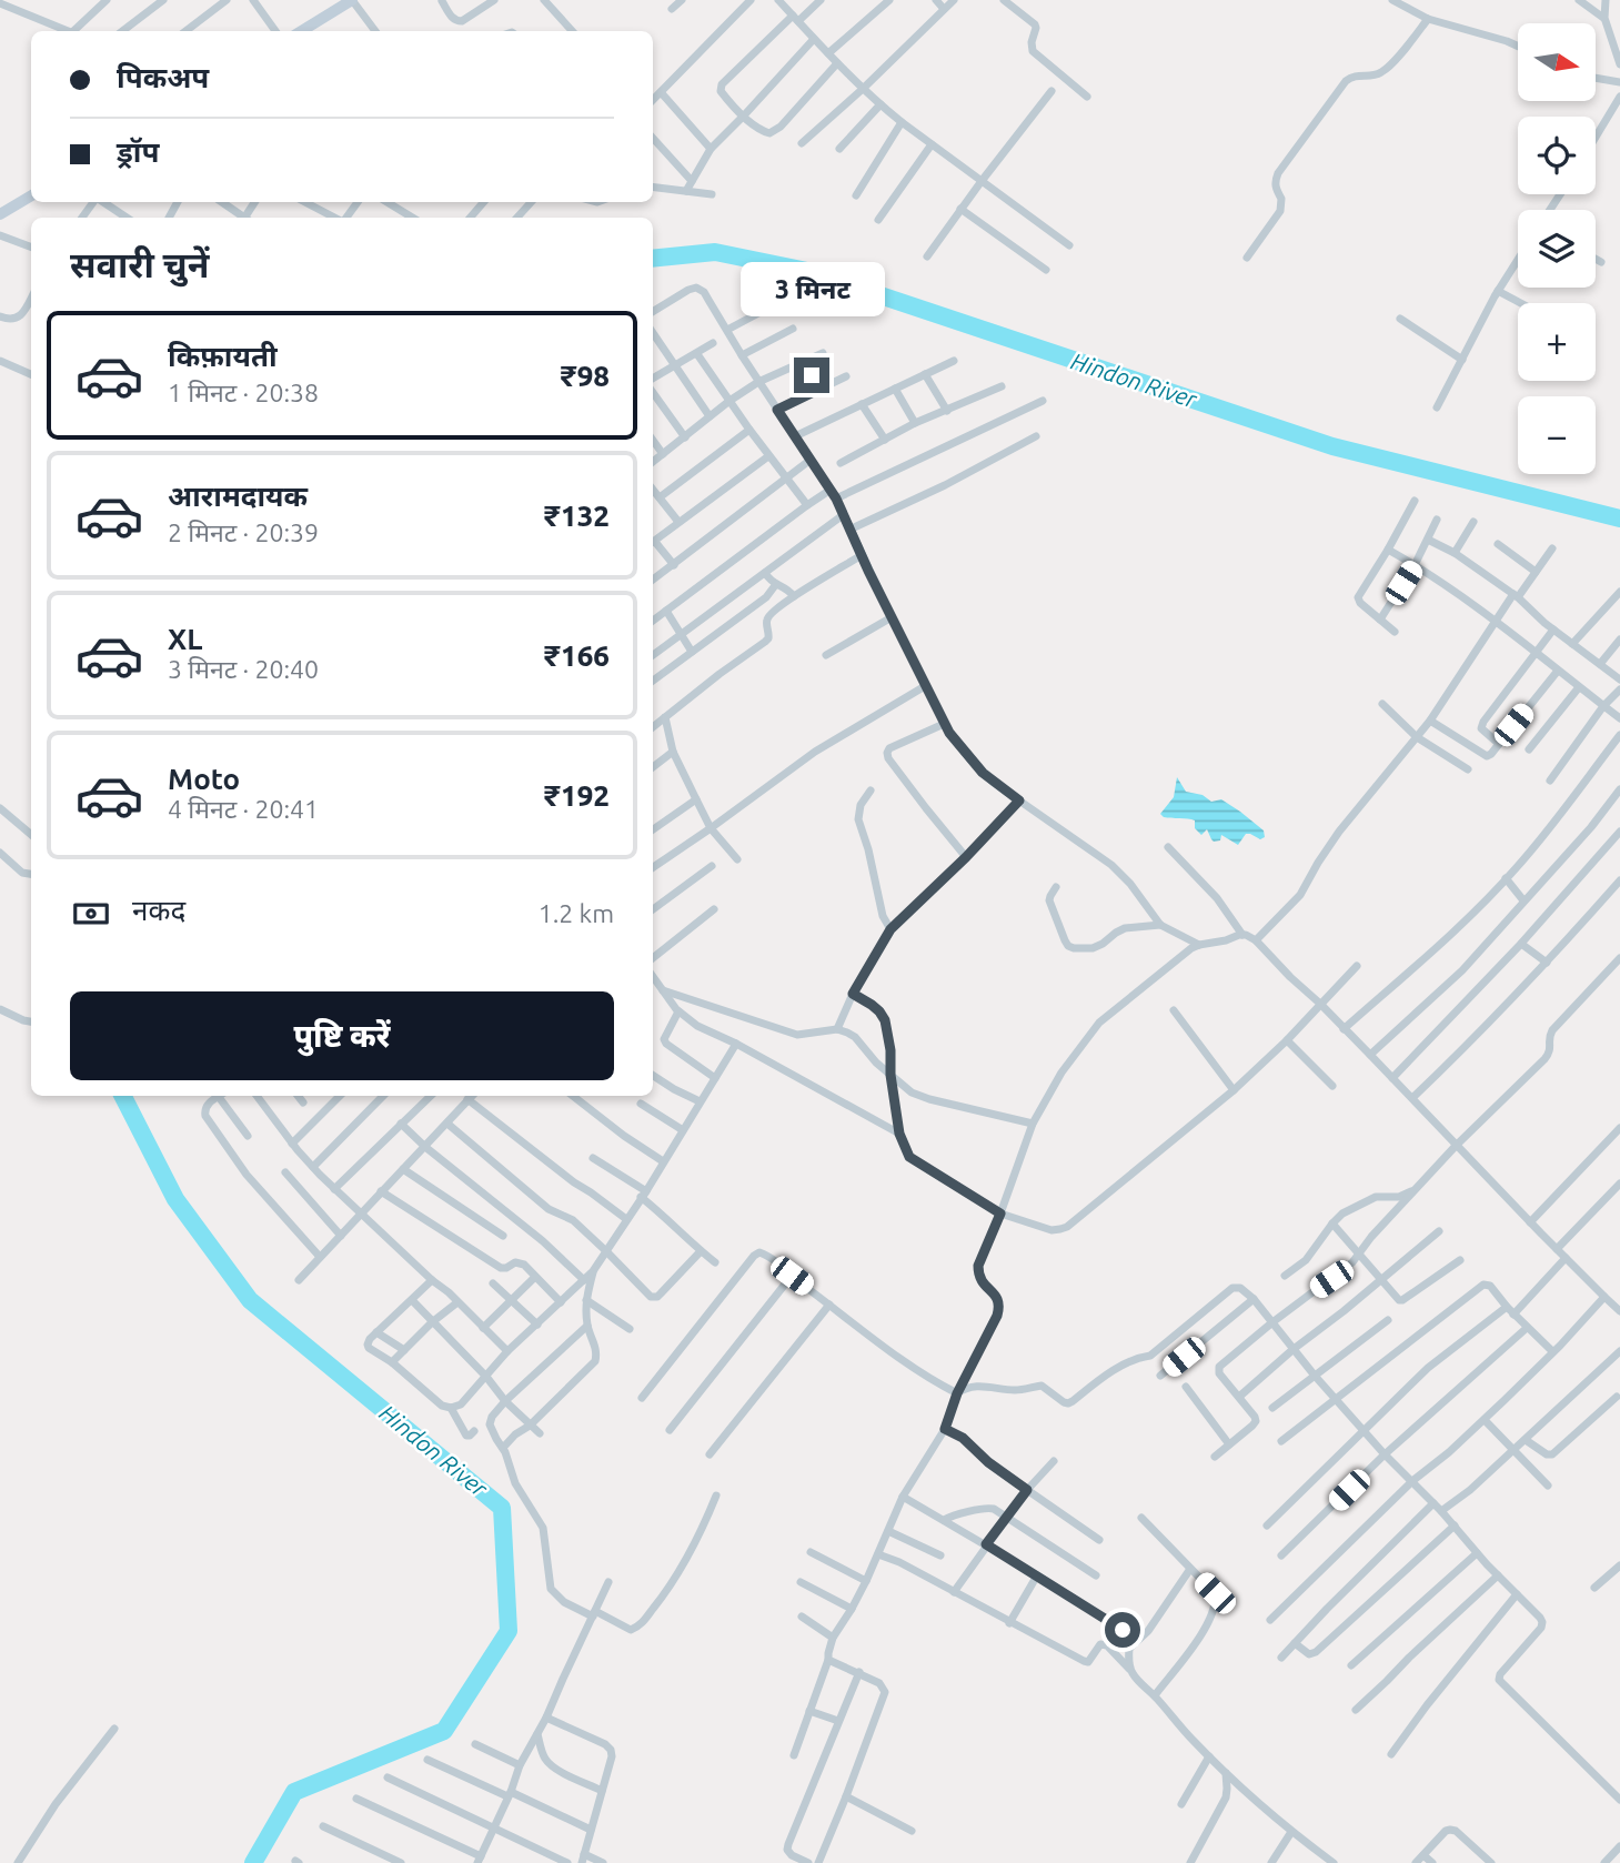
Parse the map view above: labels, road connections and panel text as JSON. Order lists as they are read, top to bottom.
{
  "water": ["Hindon River"],
  "north": "right",
  "page": {
    "map_buttons": ["+", "−"],
    "banner": ["पिकअप", "ड्रॉप"],
    "heading": "सवारी चुनें",
    "bubble": "3 मिनट",
    "list": [
      {
        "name": "किफ़ायती",
        "note": "1 मिनट · 20:38",
        "value": "₹98"
      },
      {
        "name": "आरामदायक",
        "note": "2 मिनट · 20:39",
        "value": "₹132"
      },
      {
        "name": "XL",
        "note": "3 मिनट · 20:40",
        "value": "₹166"
      },
      {
        "name": "Moto",
        "note": "4 मिनट · 20:41",
        "value": "₹192"
      }
    ],
    "pay": ["नकद", "1.2 km"],
    "buttons": "पुष्टि करें"
  }
}
